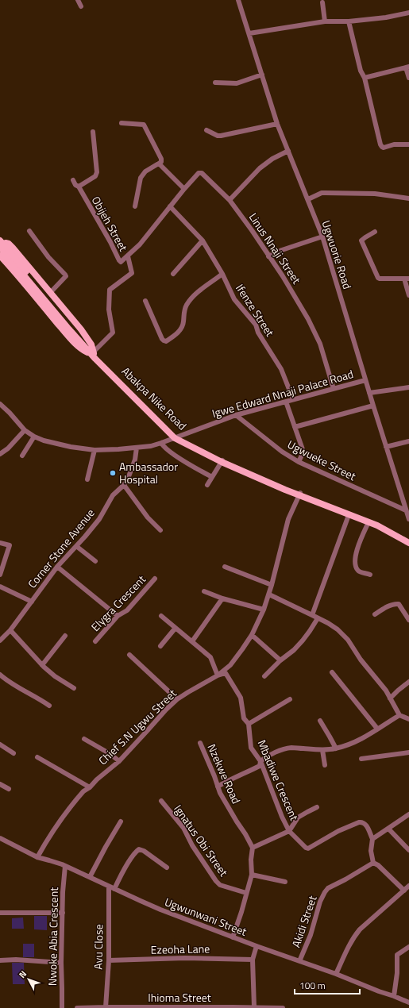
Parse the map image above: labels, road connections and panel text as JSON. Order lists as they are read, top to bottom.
{
  "streets": {
    "main road": ["Abakpa Nike Road"],
    "street": [
      "Obijeh Street",
      "Linus Nnaji Street",
      "Ugwuorie Road",
      "Ifenze Street",
      "Igwe Edward Nnaji Palace Road",
      "Ugwueke Street",
      "Corner Stone Avenue",
      "Elygra Crescent",
      "Chief S.N Ugwu Street",
      "Nzekwe Road",
      "Mbadiwe Crescent",
      "Ignatus Obi Street",
      "Ugwunwani Street",
      "Akidi Street",
      "Nwoke Abia Crescent",
      "Avu Close",
      "Ezeoha Lane",
      "Ihioma Street"
    ]
  },
  "crossings": [
    ["Obijeh Street", "Linus Nnaji Street"],
    ["Obijeh Street", "Ifenze Street"],
    ["Linus Nnaji Street", "Ifenze Street"],
    ["Linus Nnaji Street", "Igwe Edward Nnaji Palace Road"],
    ["Ugwuorie Road", "Igwe Edward Nnaji Palace Road"],
    ["Ugwuorie Road", "Ugwueke Street"],
    ["Ifenze Street", "Igwe Edward Nnaji Palace Road"],
    ["Igwe Edward Nnaji Palace Road", "Abakpa Nike Road"],
    ["Igwe Edward Nnaji Palace Road", "Ugwueke Street"],
    ["Igwe Edward Nnaji Palace Road", "Corner Stone Avenue"],
    ["Abakpa Nike Road", "Chief S.N Ugwu Street"],
    ["Chief S.N Ugwu Street", "Mbadiwe Crescent"],
    ["Chief S.N Ugwu Street", "Ugwunwani Street"],
    ["Ugwunwani Street", "Akidi Street"],
    ["Ugwunwani Street", "Nwoke Abia Crescent"],
    ["Ugwunwani Street", "Avu Close"],
    ["Avu Close", "Ezeoha Lane"],
    ["Avu Close", "Ihioma Street"]
  ],
  "places": ["Ambassador Hospital"],
  "scale_bar": "100 m",
  "north": "top left"
}
